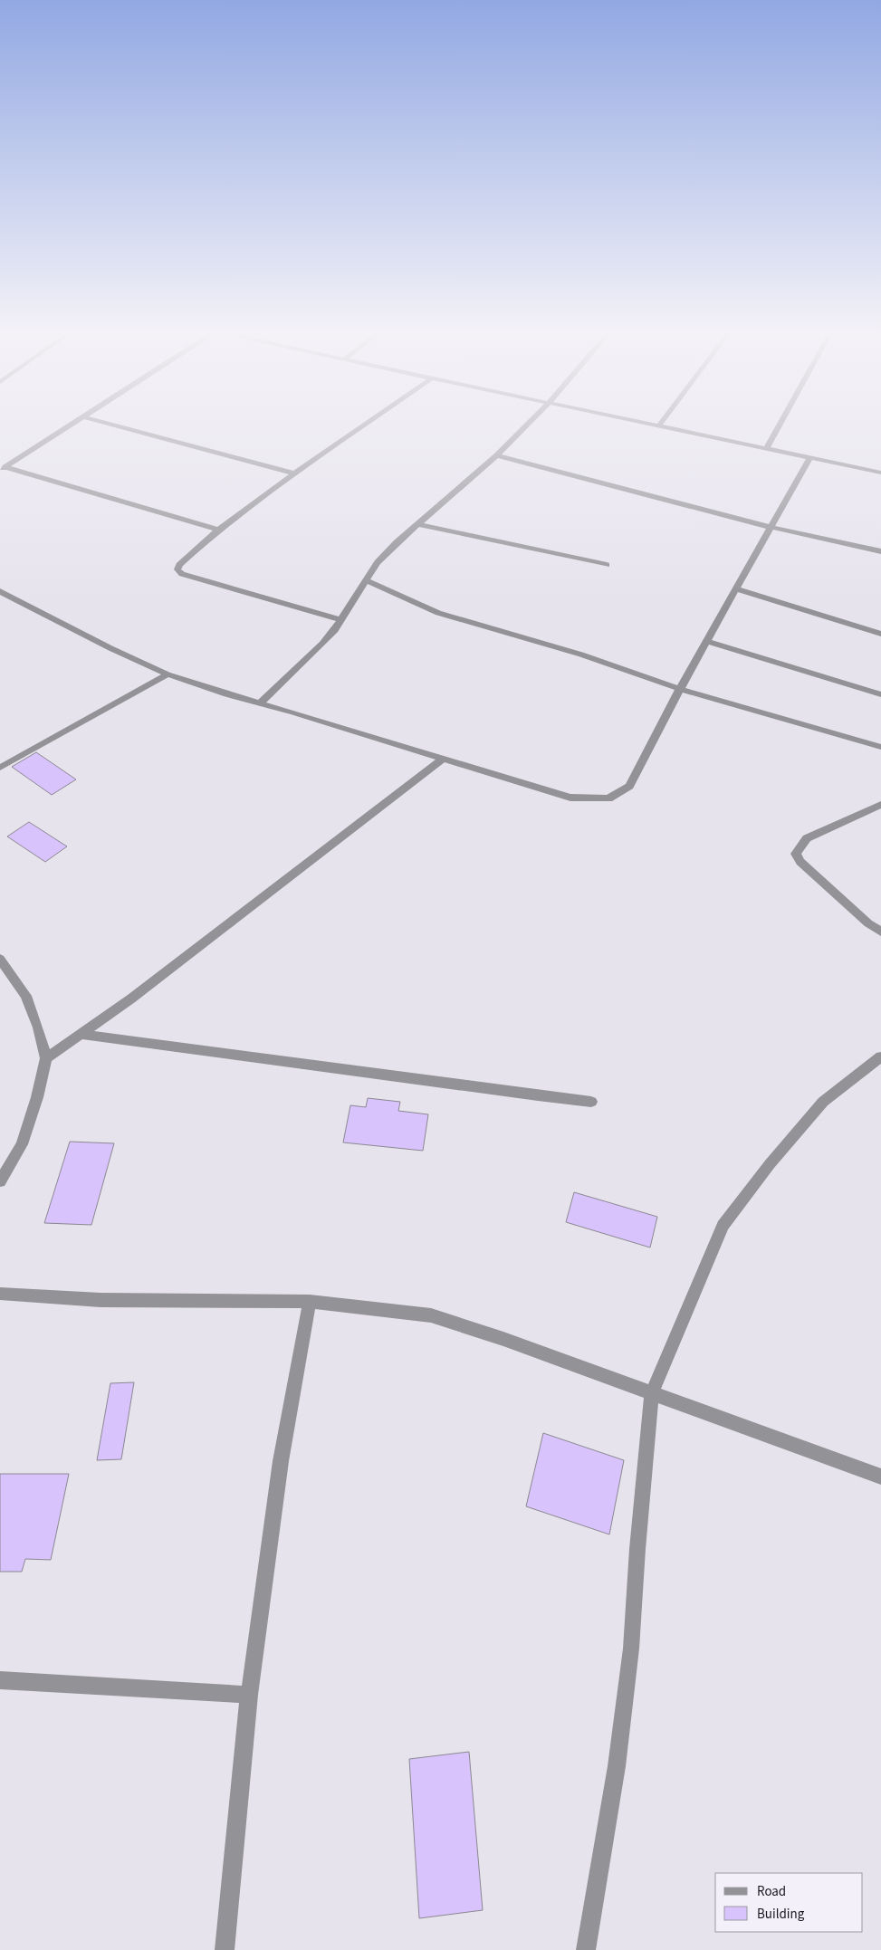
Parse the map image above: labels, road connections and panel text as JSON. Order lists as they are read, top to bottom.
{
  "legend": ["Road", "Building"]
}
